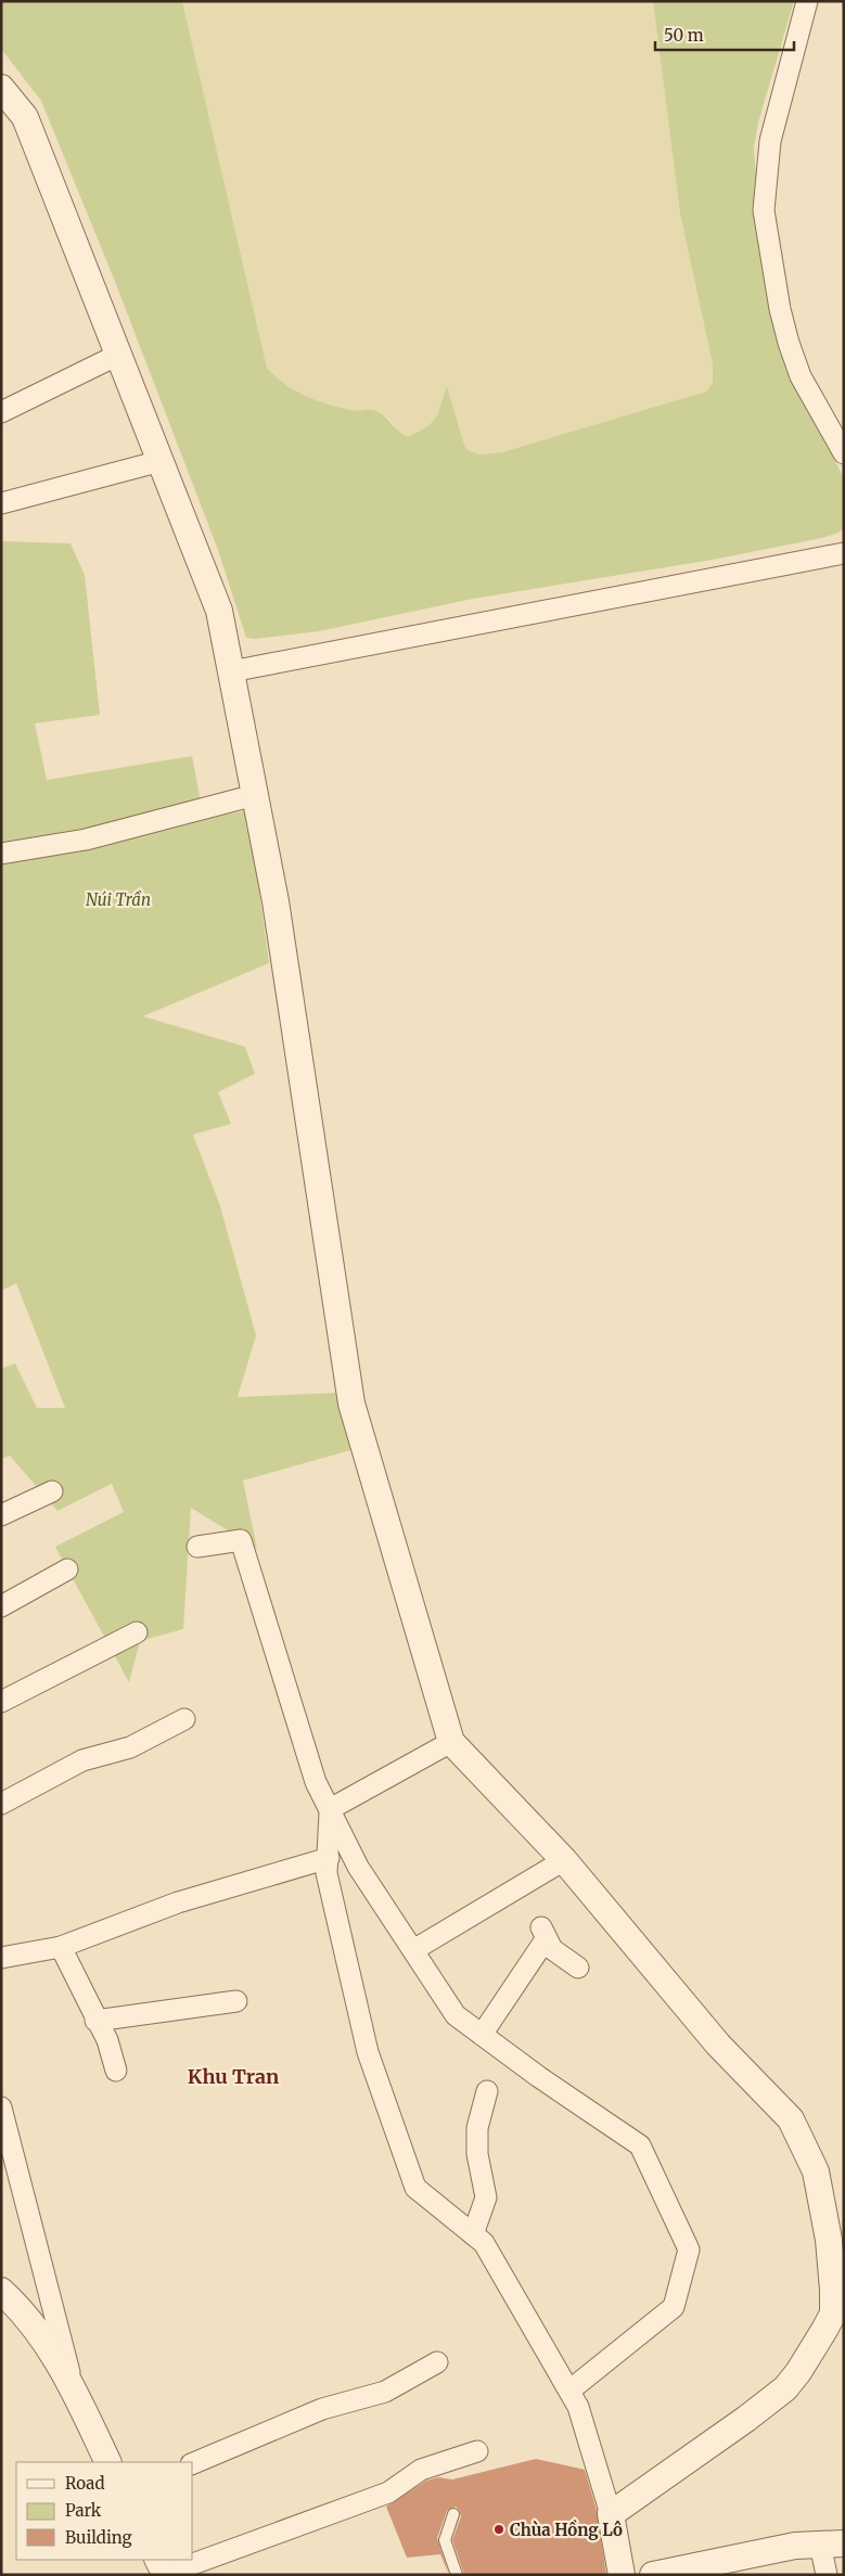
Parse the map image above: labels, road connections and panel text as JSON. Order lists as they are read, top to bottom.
{
  "districts": ["Khu Tran"],
  "parks": ["Núi Trần"],
  "places": ["Chùa Hồng Lô"],
  "legend": ["Road", "Park", "Building"],
  "scale_bar": "50 m"
}
